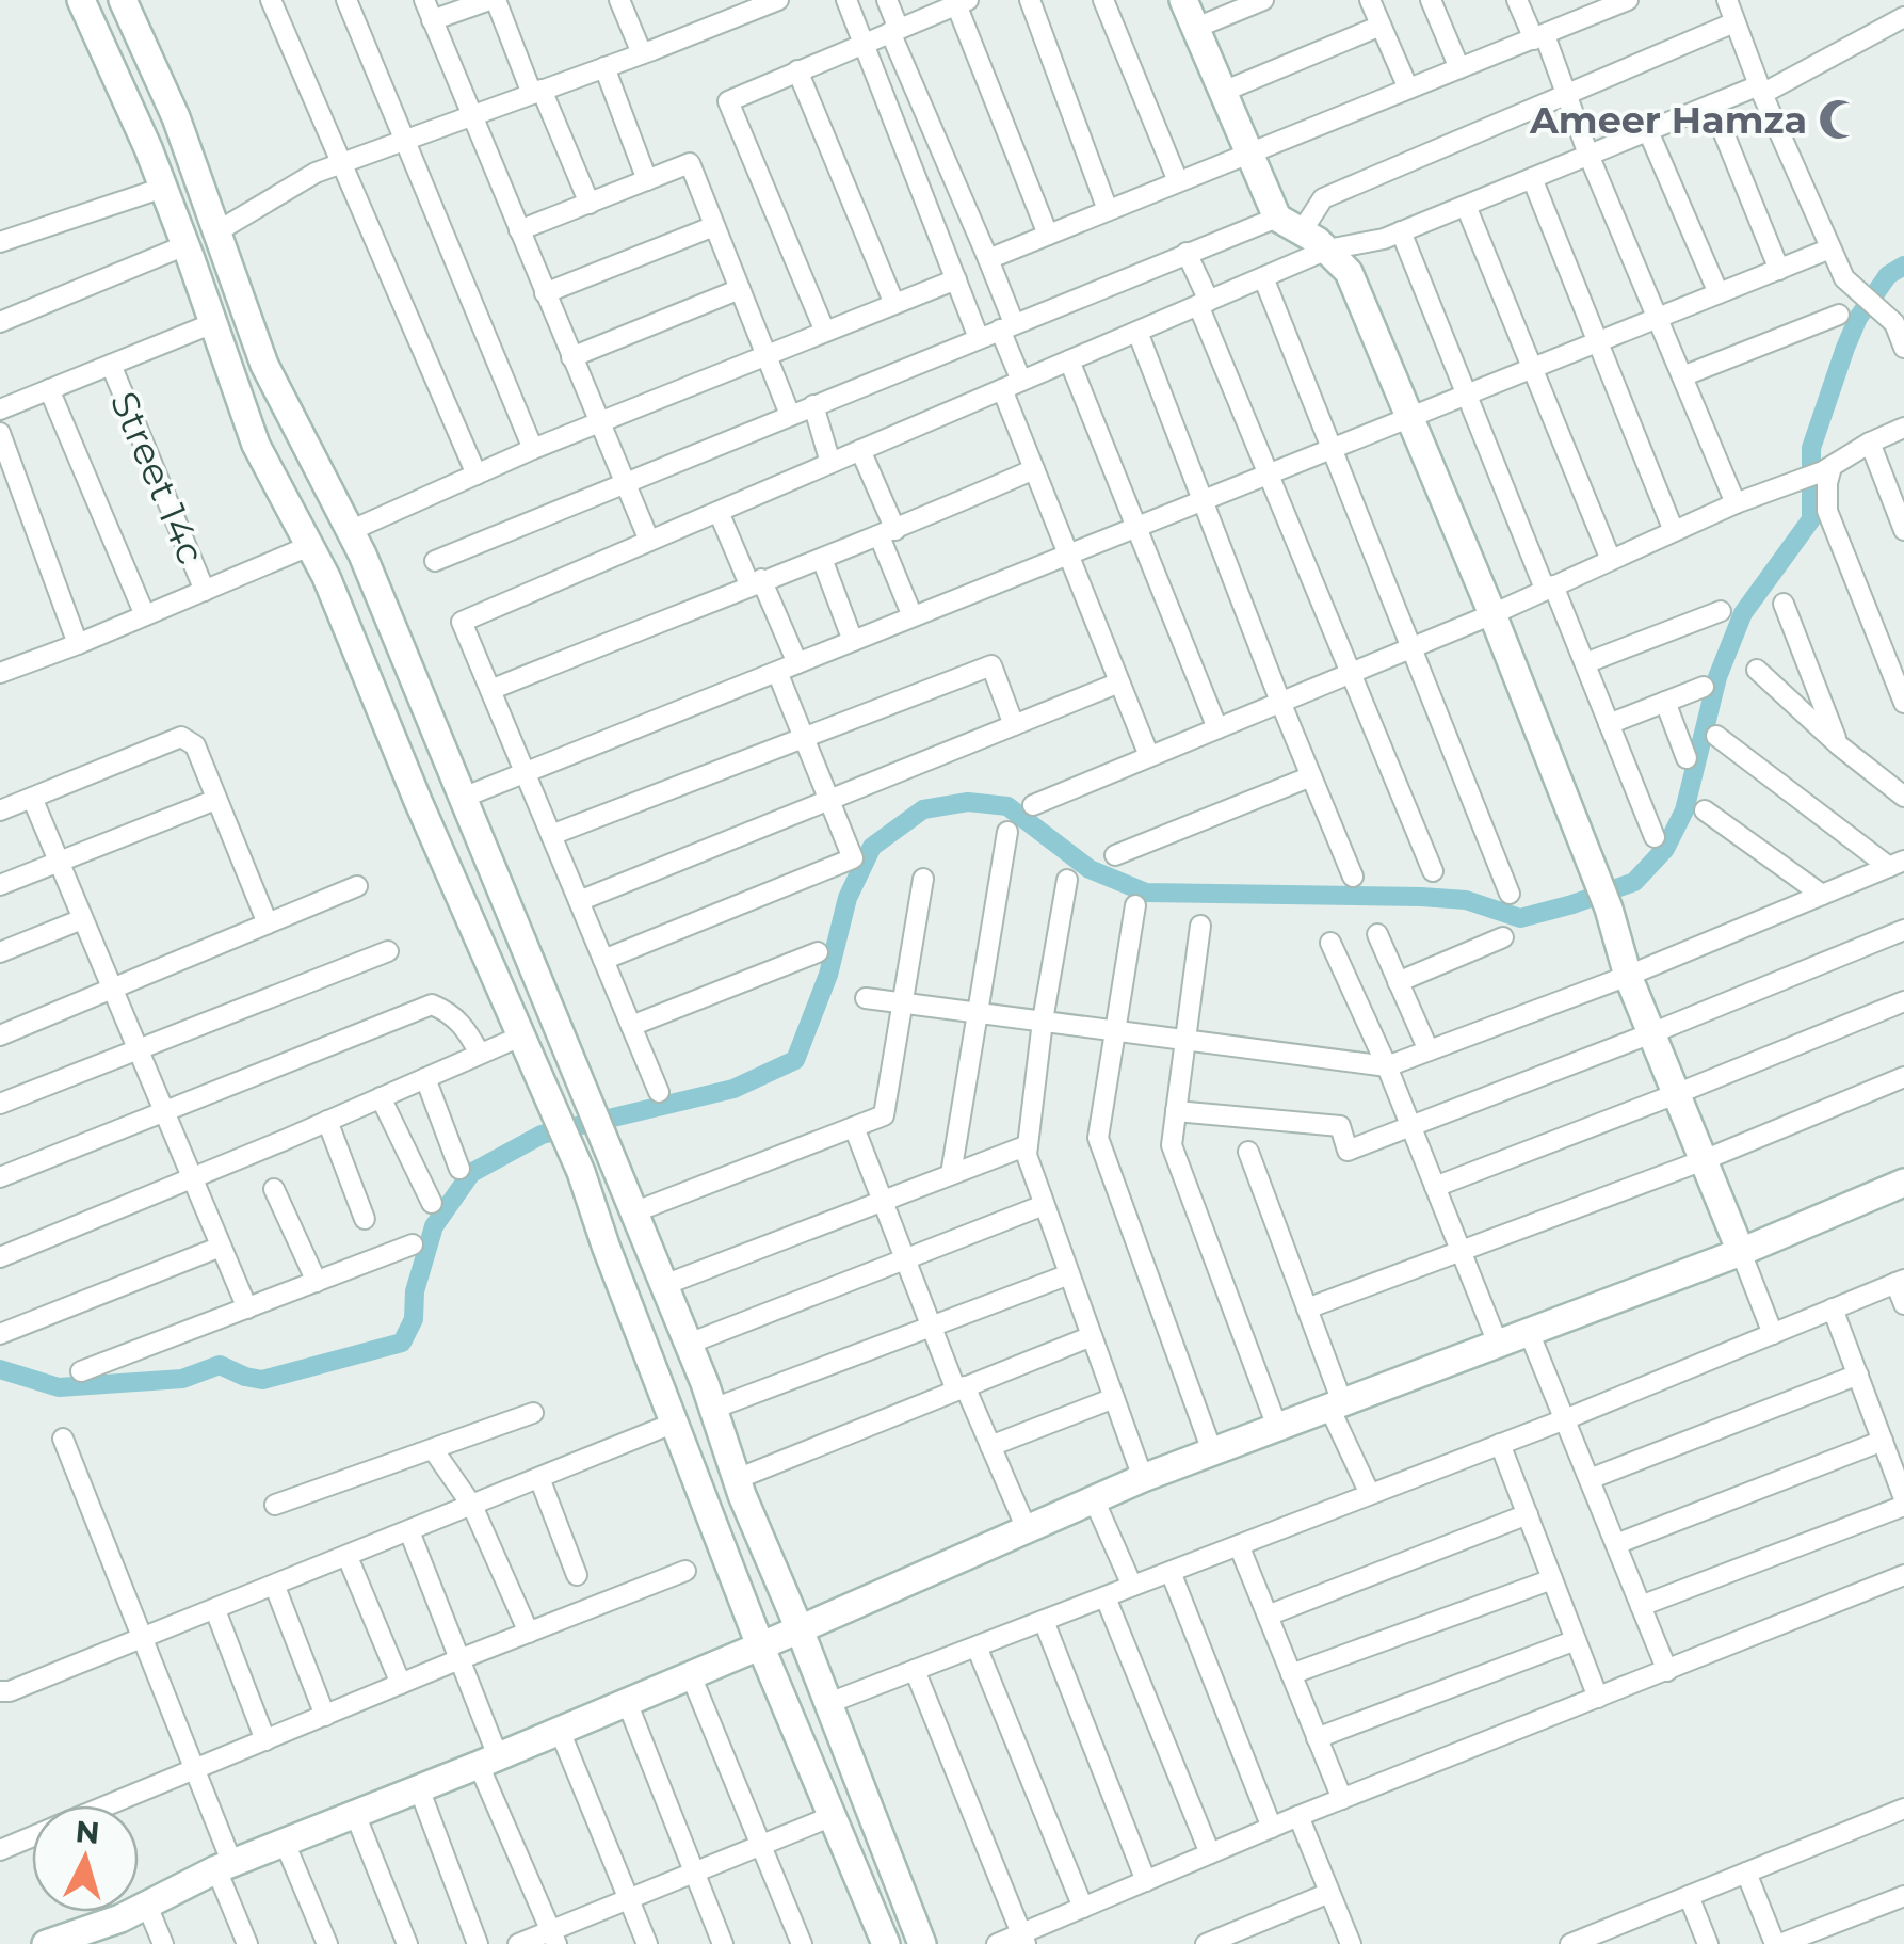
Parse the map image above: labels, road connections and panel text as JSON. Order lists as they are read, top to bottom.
{
  "streets": {
    "street": ["Street 14c"]
  },
  "places": {
    "mosque": ["Ameer Hamza"]
  },
  "north": "top"
}
